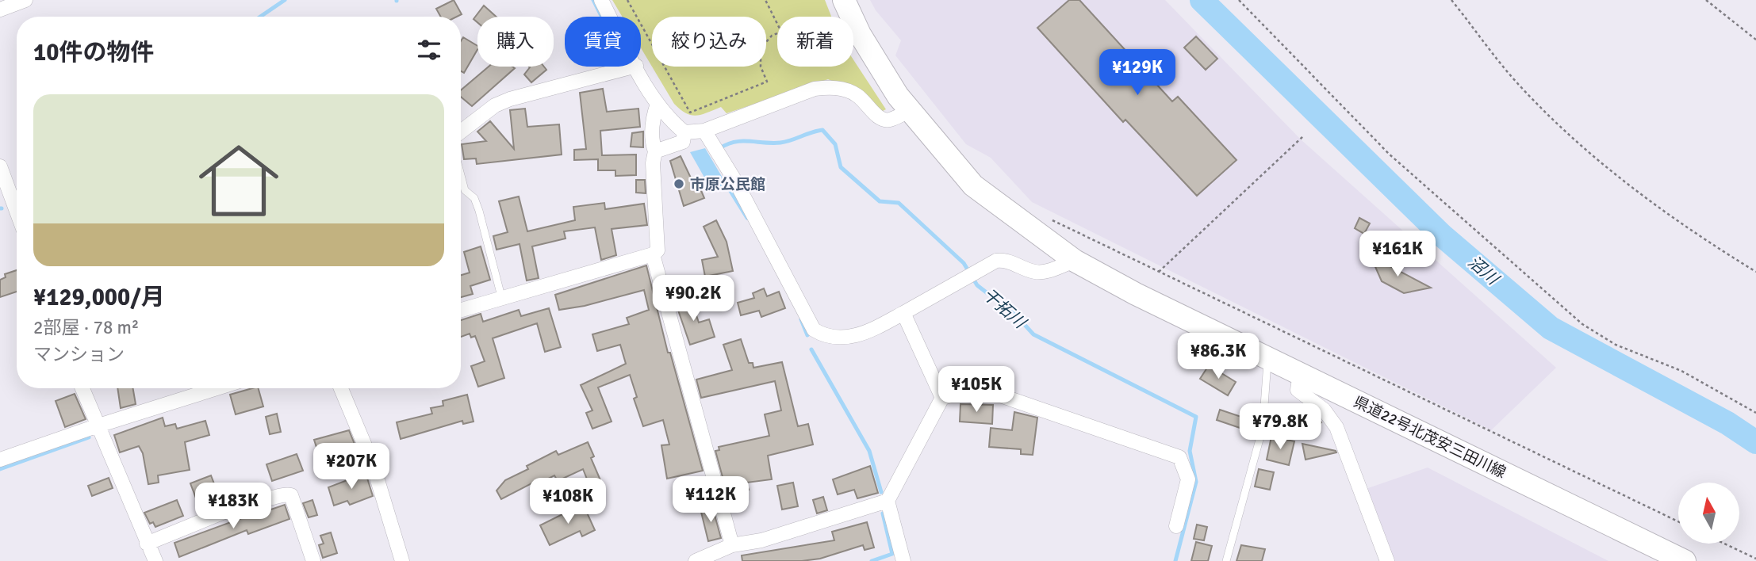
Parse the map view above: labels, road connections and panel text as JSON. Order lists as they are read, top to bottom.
{
  "streets": {
    "main road": ["県道22号北茂安三田川線"]
  },
  "water": ["沼川", "干拓川"],
  "places": ["市原公民館"],
  "north": "top",
  "page": {
    "chip": [
      "購入",
      "賃貸",
      "絞り込み",
      "新着"
    ],
    "heading": "10件の物件",
    "price": [
      "¥129K",
      "¥161K",
      "¥90.2K",
      "¥86.3K",
      "¥105K",
      "¥79.8K",
      "¥207K",
      "¥112K",
      "¥108K",
      "¥183K"
    ],
    "list": [
      {
        "name": "¥129,000/月",
        "note": "2部屋 · 78 m² · マンション"
      }
    ]
  }
}
